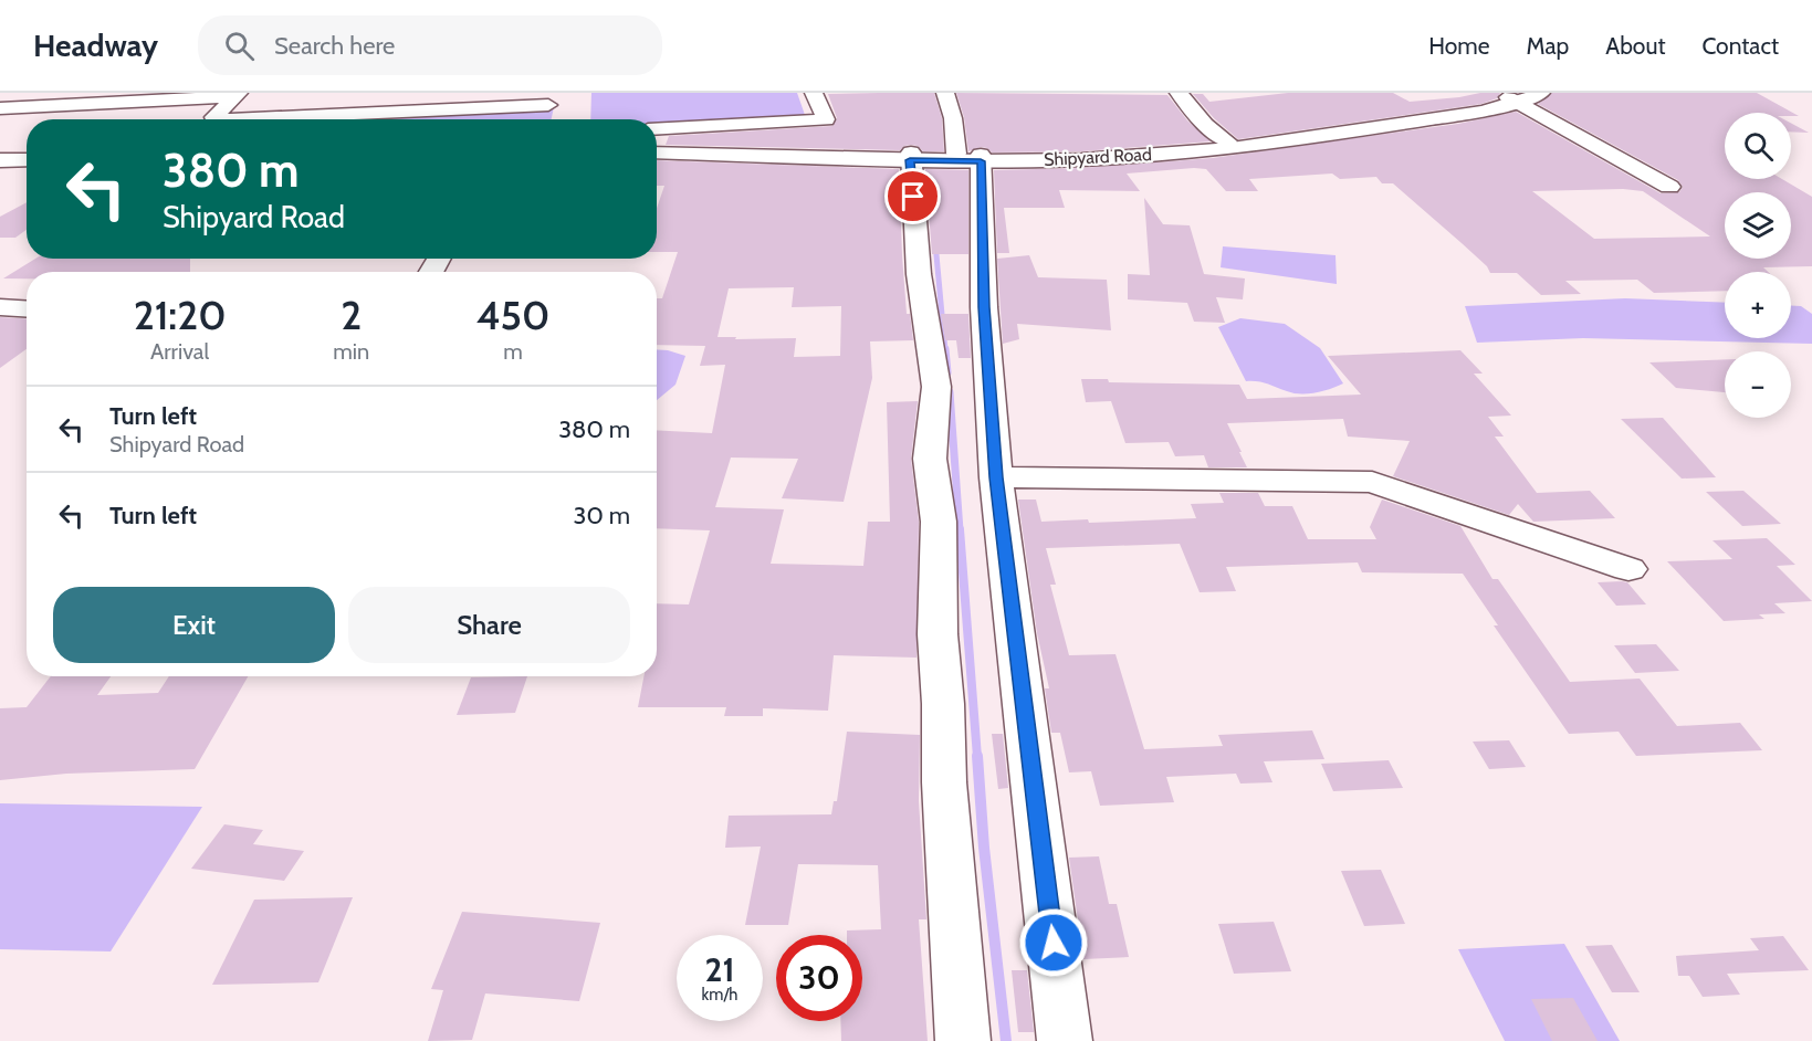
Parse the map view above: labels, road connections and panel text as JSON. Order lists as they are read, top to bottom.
{
  "streets": {
    "street": ["Shipyard Road"]
  },
  "page": {
    "header": "Headway",
    "search": "Search here",
    "nav": [
      "Home",
      "Map",
      "About",
      "Contact"
    ],
    "map_buttons": ["+", "−"],
    "turn": ["380 m", "Shipyard Road"],
    "eta": [
      "21:20",
      "Arrival",
      "2",
      "min",
      "450",
      "m"
    ],
    "list": [
      {
        "name": "Turn left",
        "note": "Shipyard Road",
        "value": "380 m"
      },
      {
        "name": "Turn left",
        "value": "30 m"
      }
    ],
    "buttons": ["Exit", "Share"],
    "speed": "21 km/h",
    "limit": "30"
  }
}
